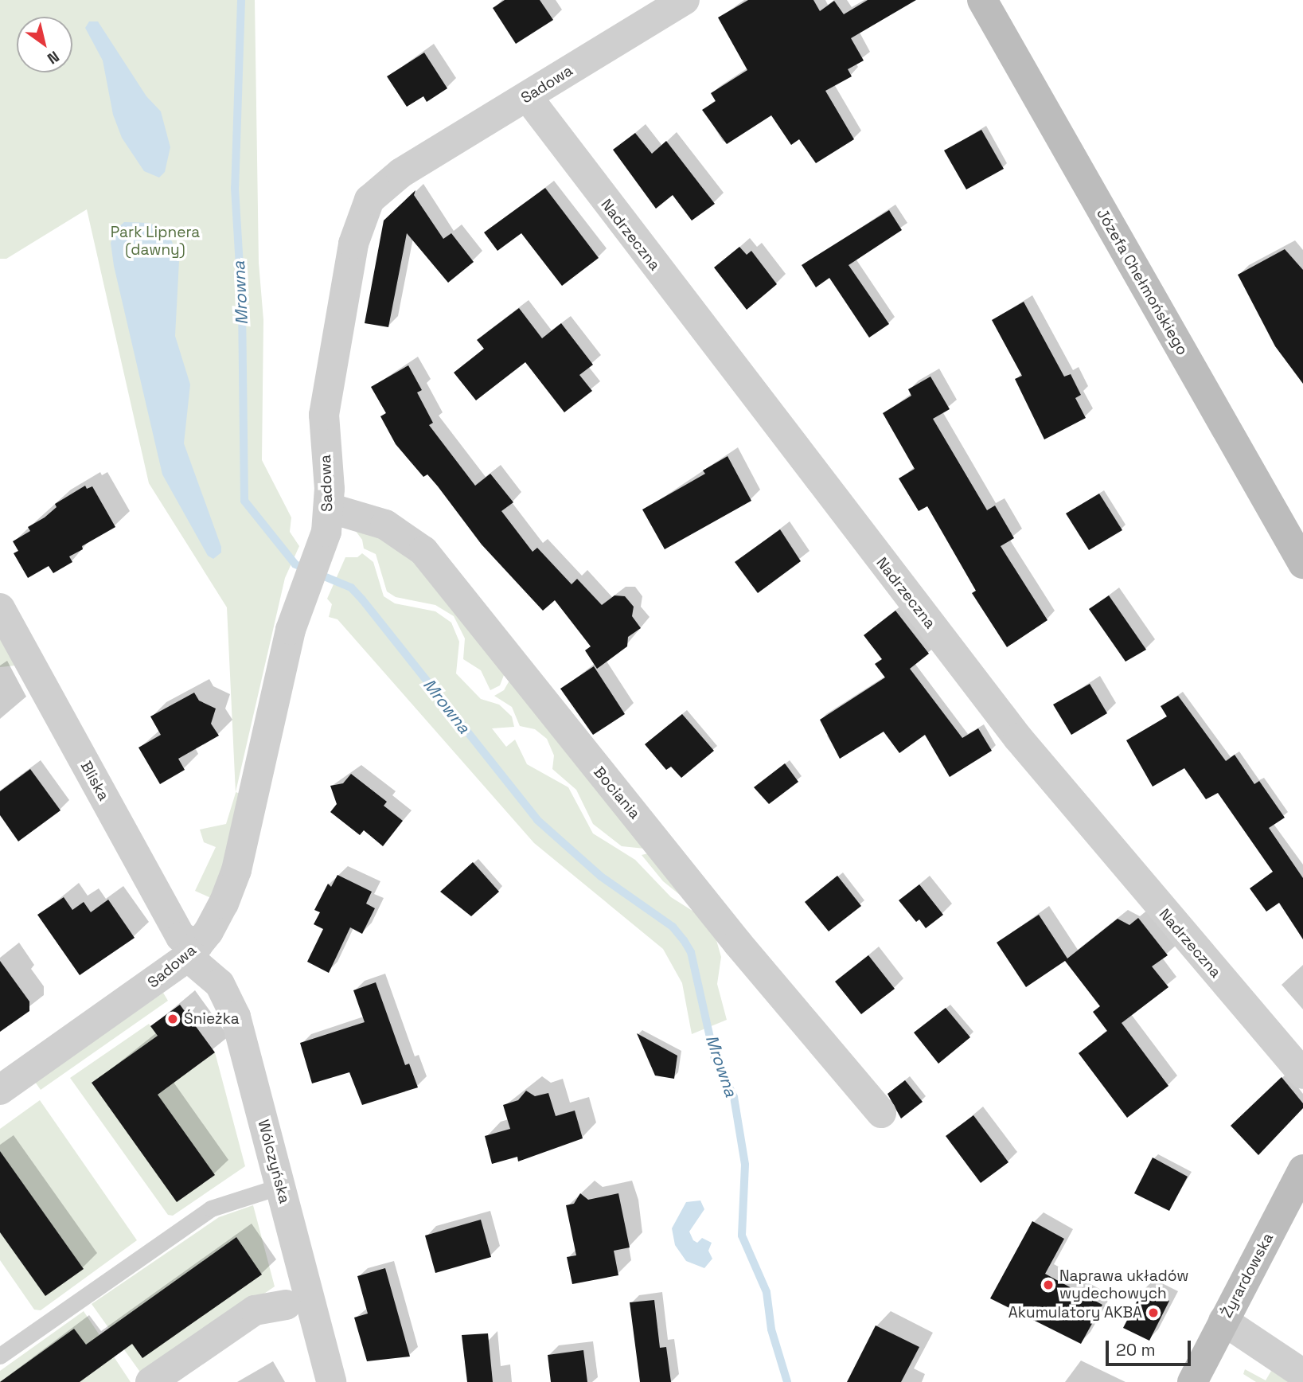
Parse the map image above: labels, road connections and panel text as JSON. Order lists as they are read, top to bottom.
{
  "streets": {
    "street": [
      "Sadowa",
      "Nadrzeczna",
      "Józefa Chełmońskiego",
      "Bliska",
      "Bociania",
      "Wólczyńska",
      "Żyrardowska"
    ]
  },
  "crossings": [
    ["Sadowa", "Nadrzeczna"],
    ["Sadowa", "Bliska"],
    ["Sadowa", "Bociania"],
    ["Sadowa", "Wólczyńska"],
    ["Bliska", "Wólczyńska"]
  ],
  "water": ["Mrowna"],
  "parks": ["Park Lipnera (dawny)"],
  "places": ["Śnieżka", "Naprawa układów wydechowych", "Akumulatory AKBA"],
  "scale_bar": "20 m",
  "north": "bottom right"
}
